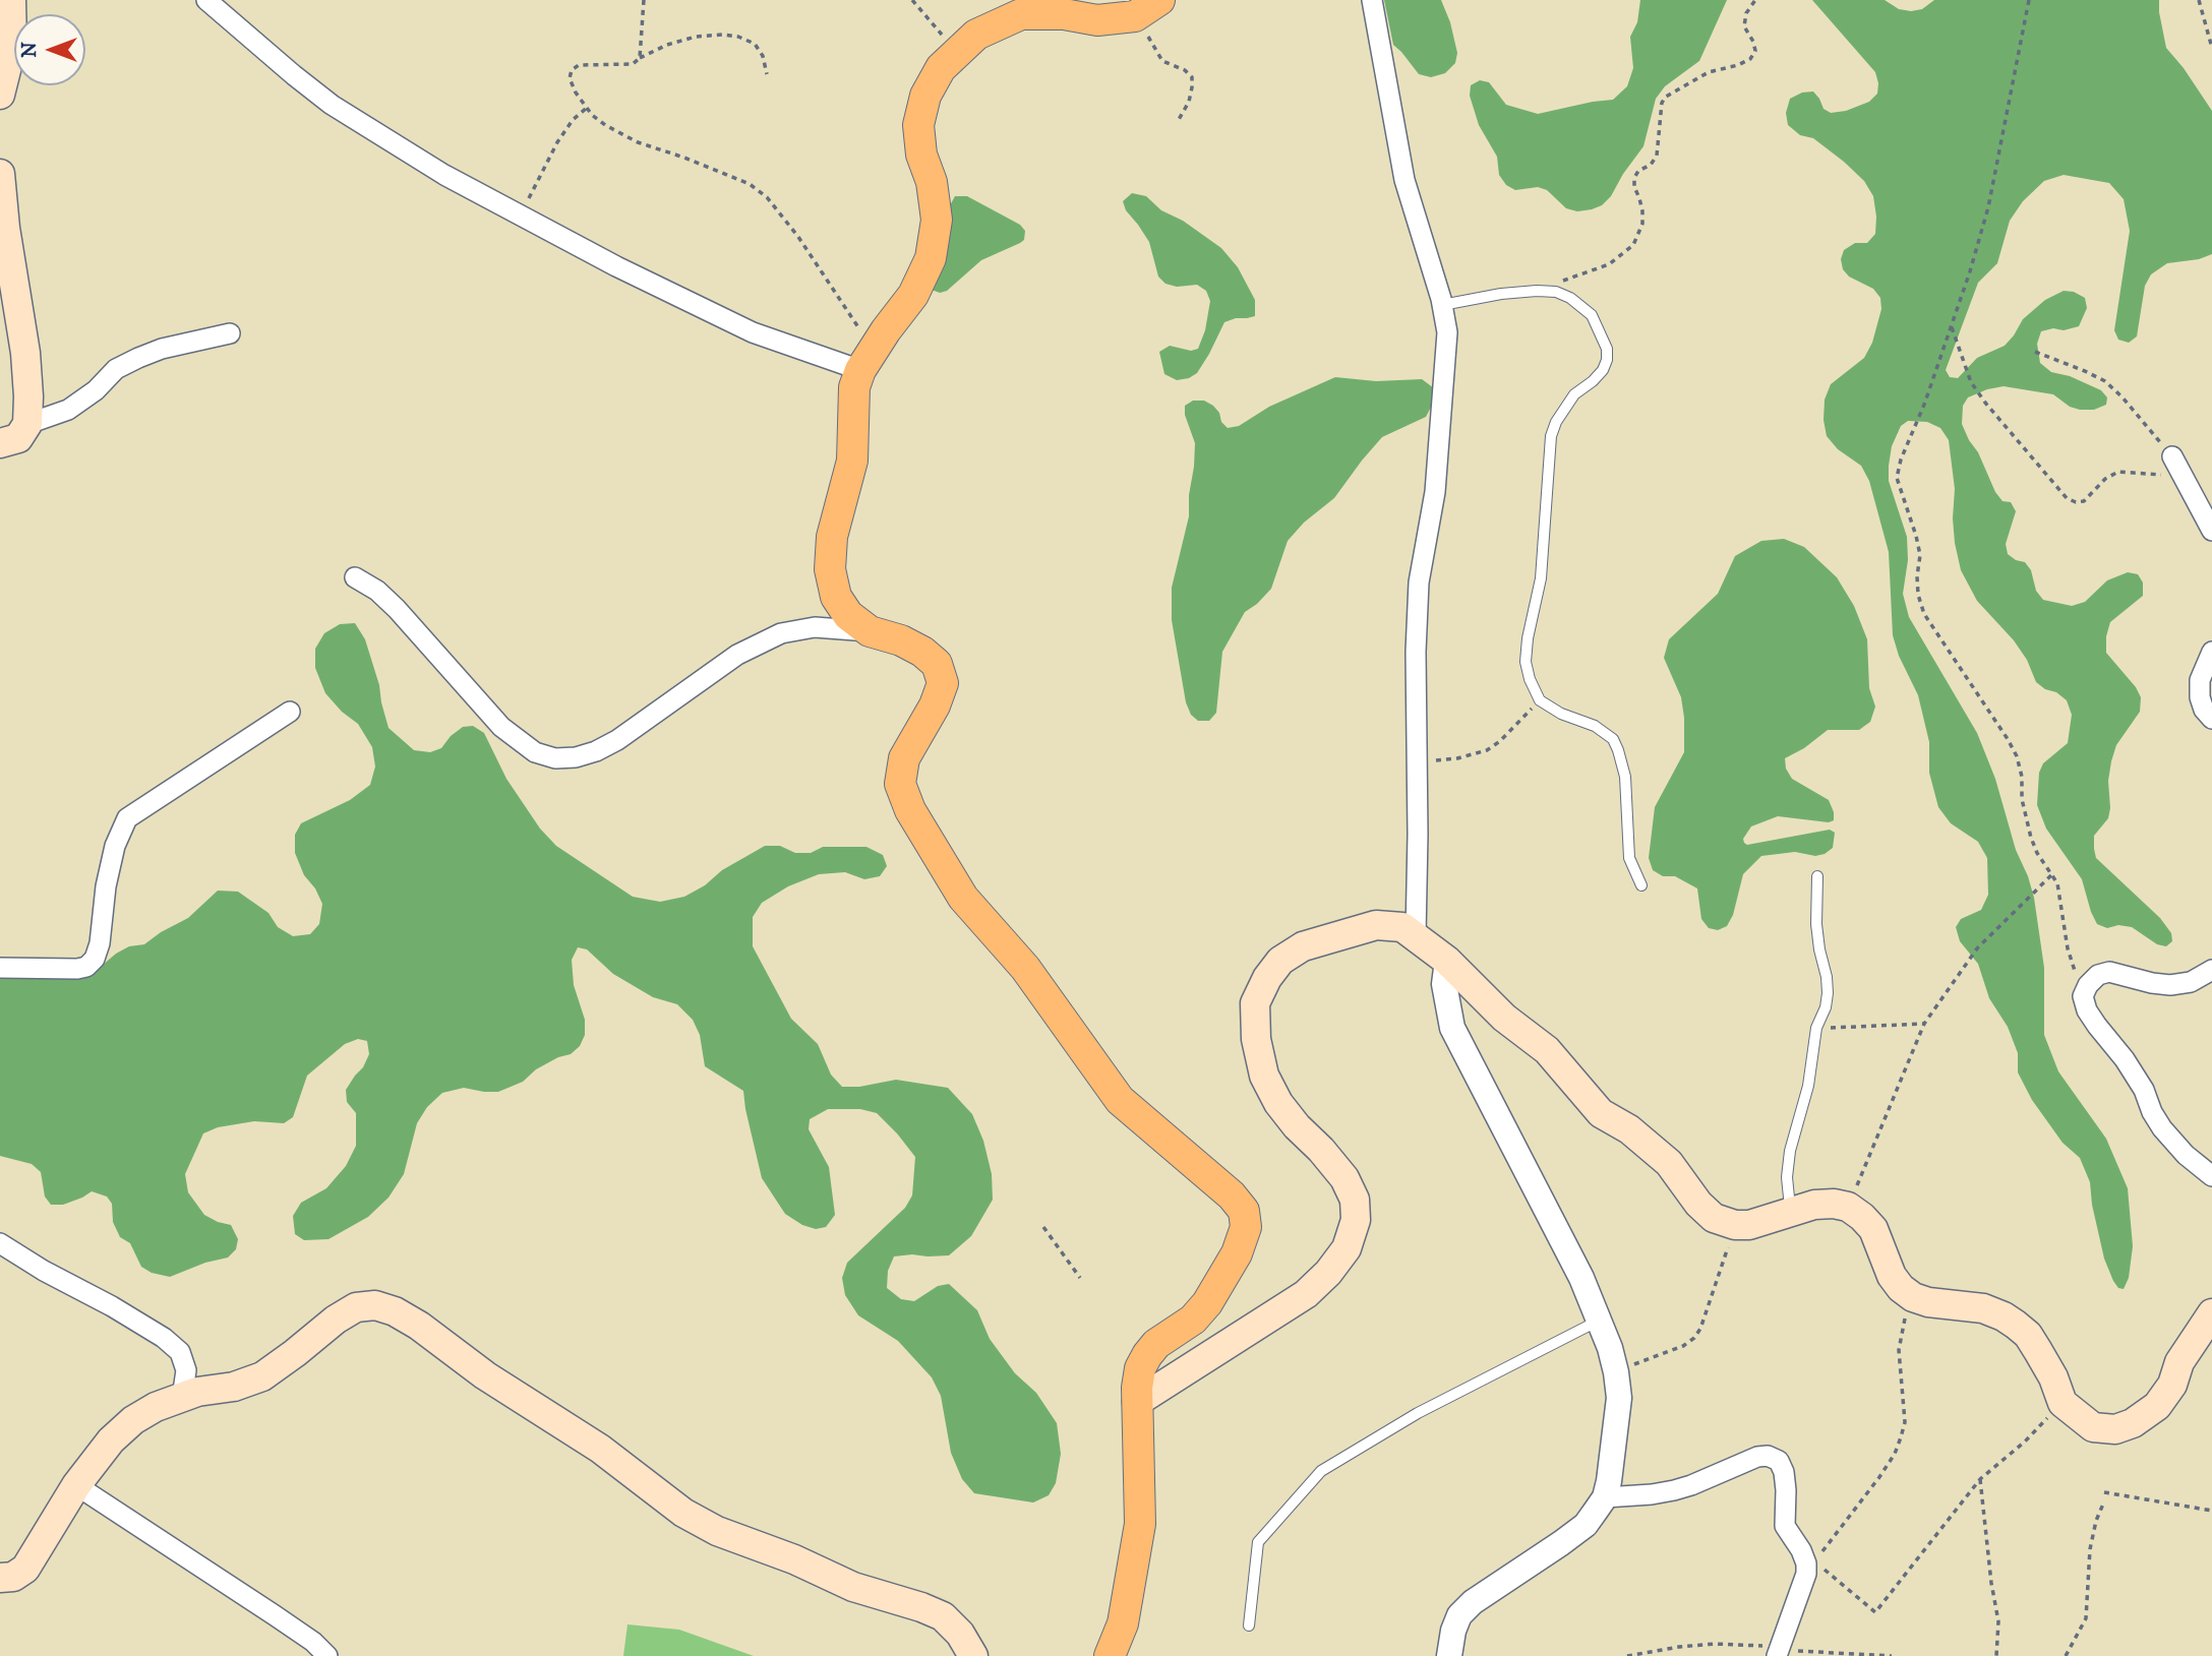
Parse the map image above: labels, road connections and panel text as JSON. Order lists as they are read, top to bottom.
{
  "north": "left"
}
